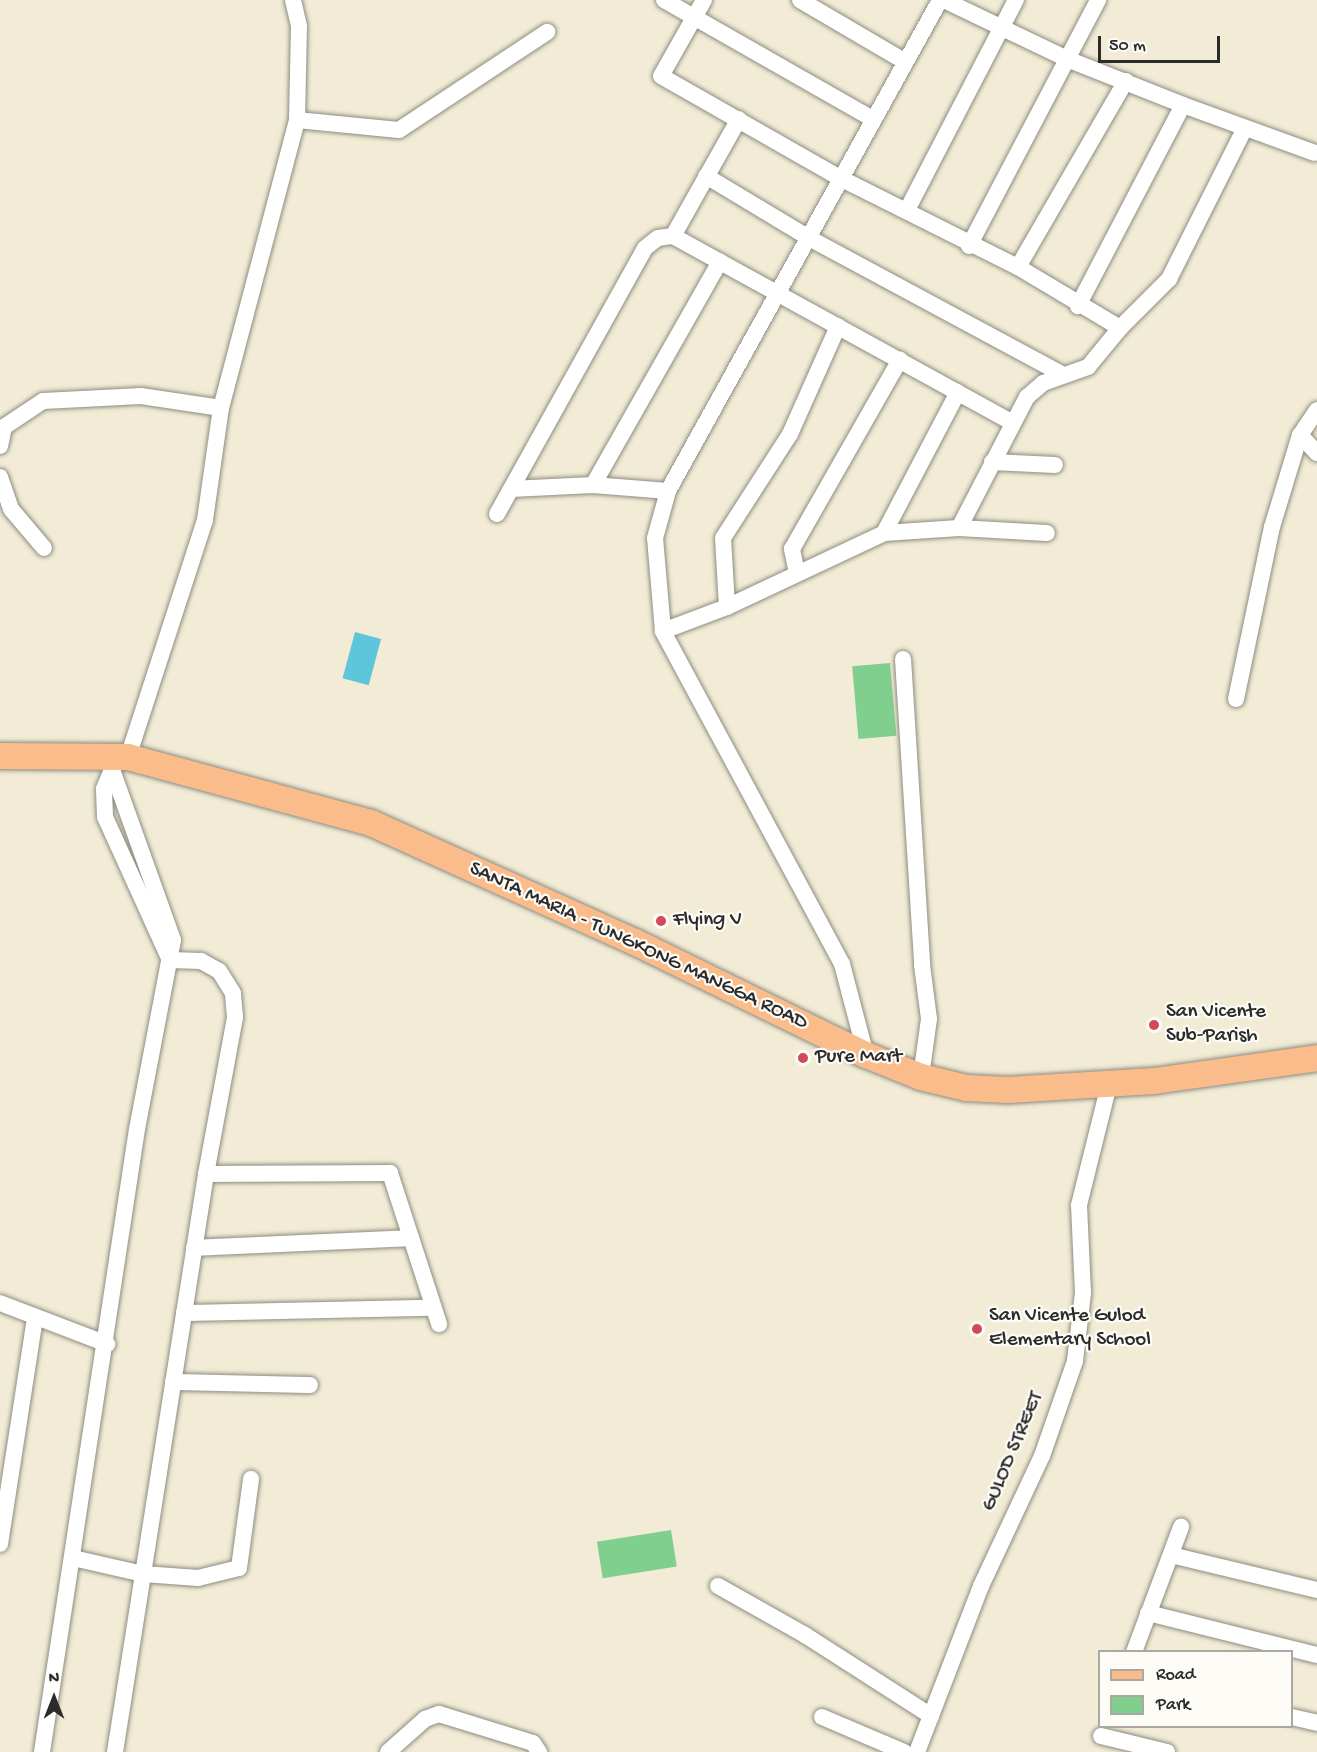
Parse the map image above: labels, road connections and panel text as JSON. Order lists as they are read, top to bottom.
{
  "streets": {
    "main road": ["SANTA MARIA - TUNGKONG MANGGA ROAD"],
    "street": ["GULOD STREET"]
  },
  "crossings": [
    ["SANTA MARIA - TUNGKONG MANGGA ROAD", "GULOD STREET"]
  ],
  "places": [
    "Flying V",
    "San Vicente Sub-Parish",
    "Pure Mart",
    "San Vicente Gulod Elementary School"
  ],
  "legend": ["Road", "Park"],
  "scale_bar": "50 m",
  "north": "top"
}
